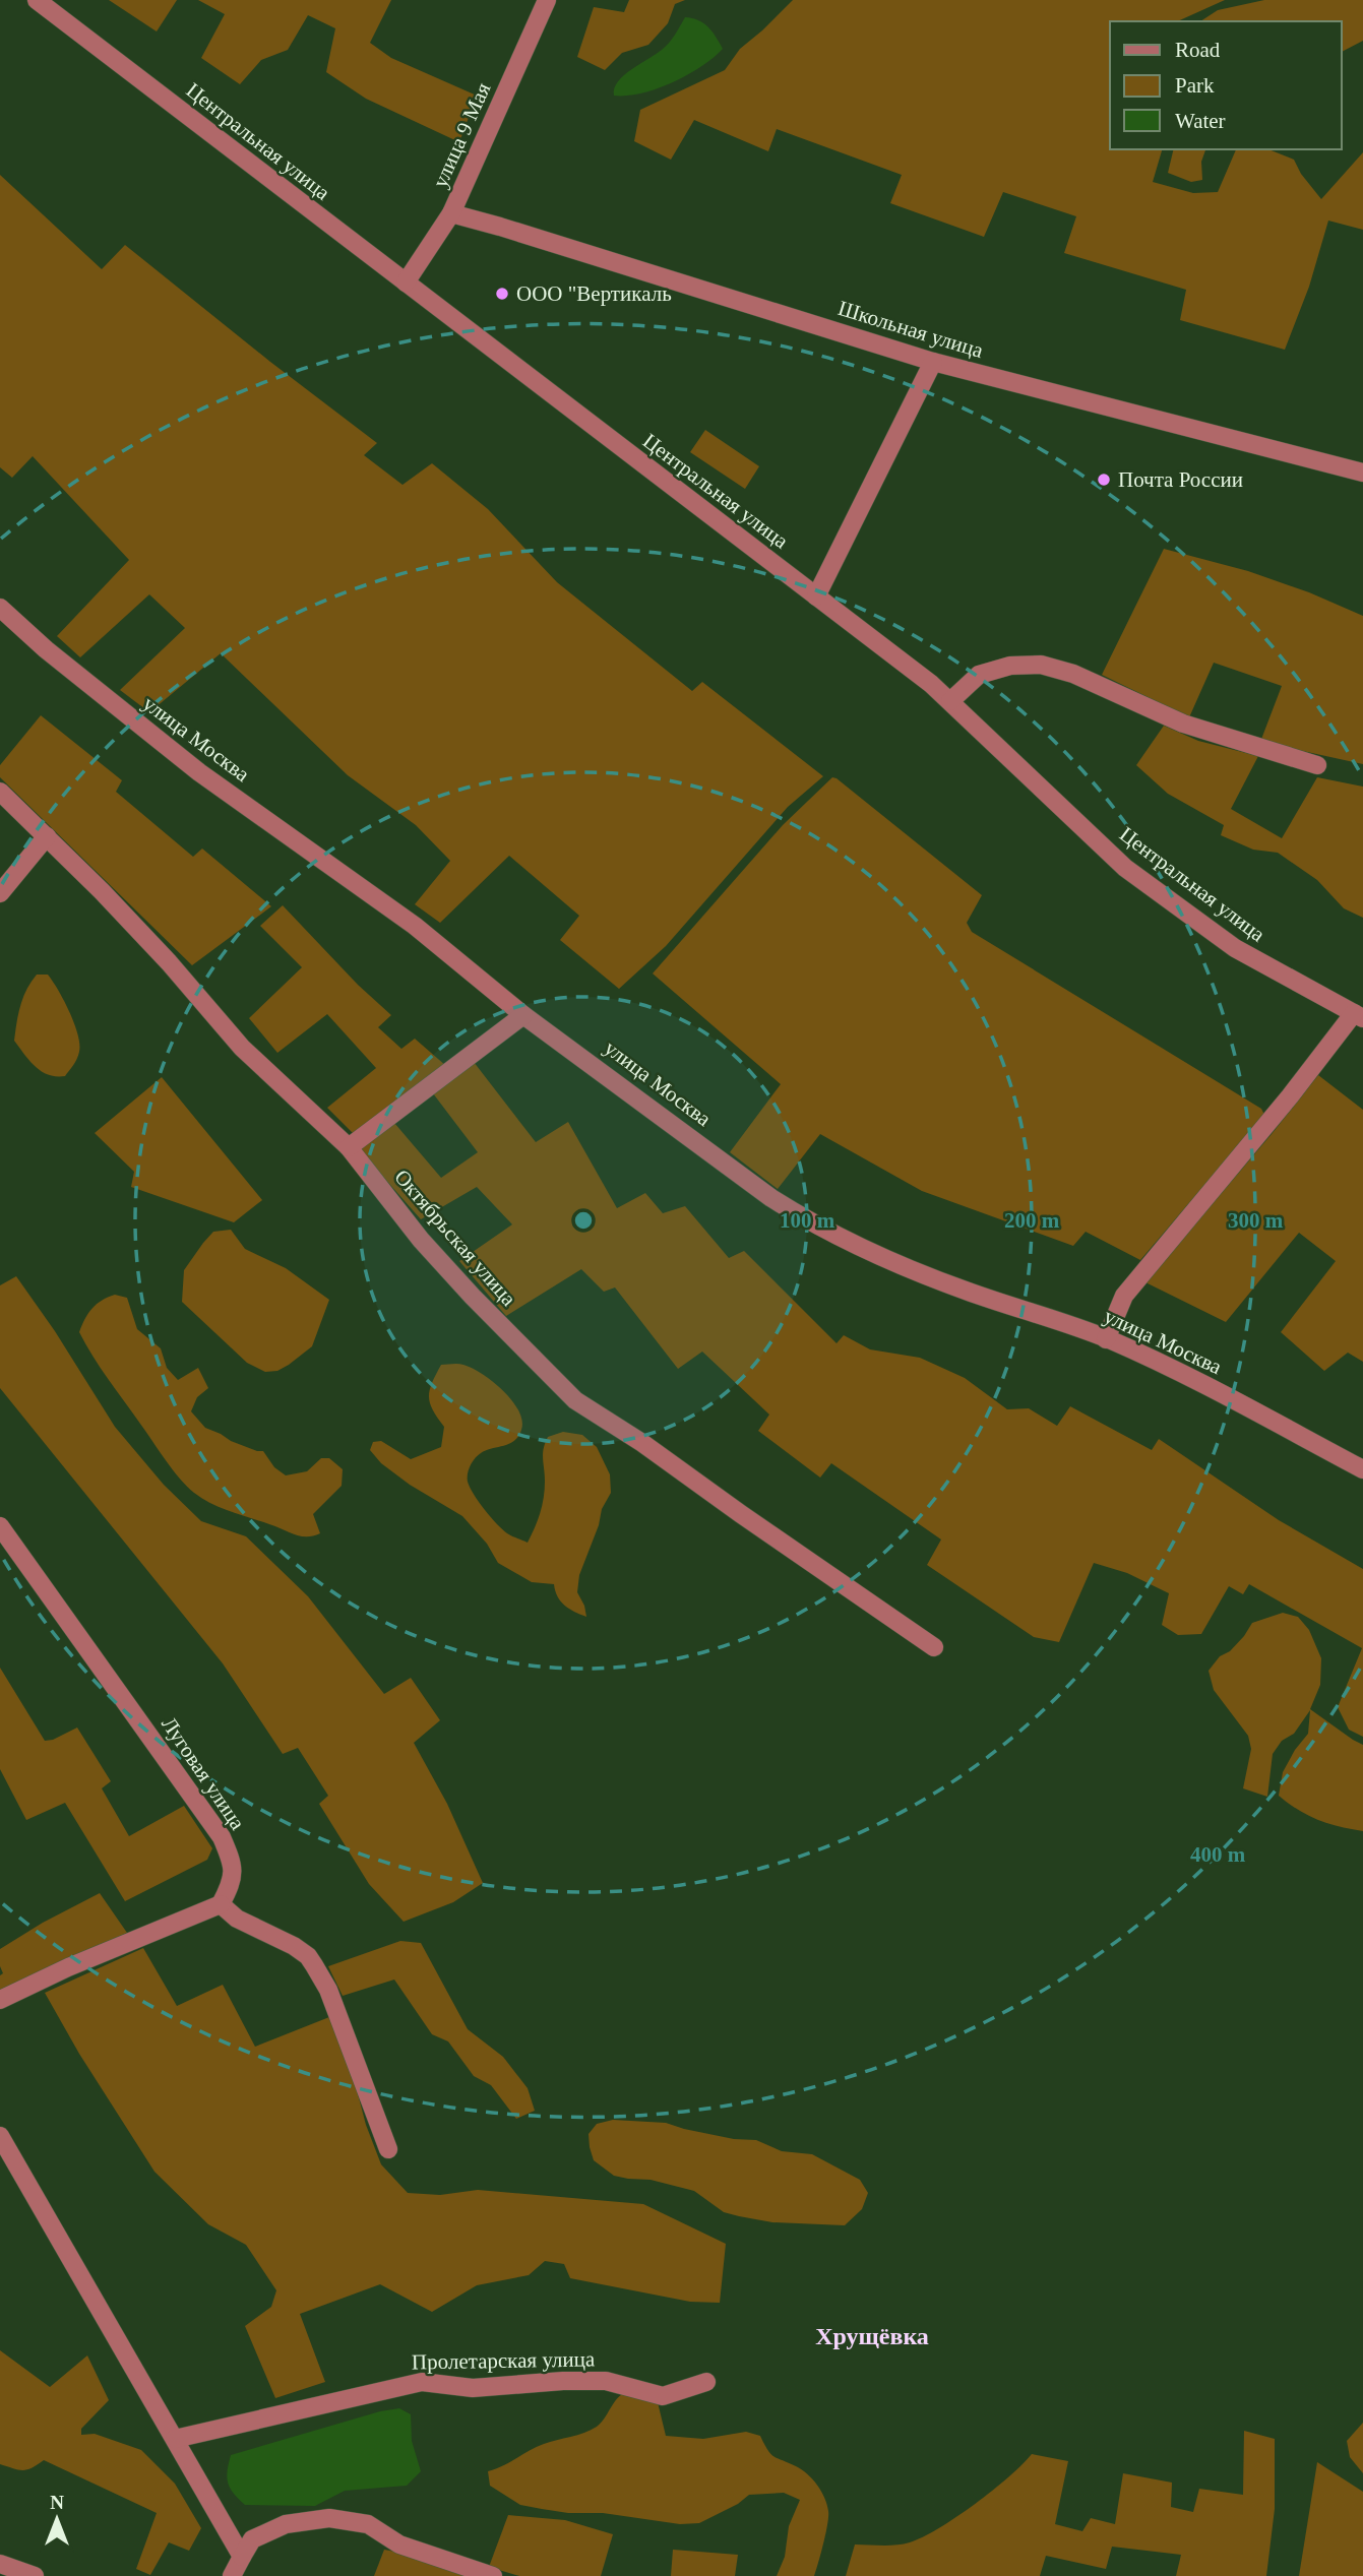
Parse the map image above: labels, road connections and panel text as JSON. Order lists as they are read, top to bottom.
{
  "streets": {
    "street": [
      "улица 9 Мая",
      "Центральная улица",
      "Школьная улица",
      "улица Москва",
      "Октябрьская улица",
      "Луговая улица",
      "Пролетарская улица"
    ]
  },
  "crossings": [
    ["улица 9 Мая", "Центральная улица"],
    ["улица 9 Мая", "Школьная улица"]
  ],
  "districts": ["Хрущёвка"],
  "places": ["ООО \"Вертикаль", "Почта России"],
  "legend": ["Road", "Park", "Water"],
  "north": "top",
  "rings": [
    "100 m",
    "200 m",
    "300 m",
    "400 m"
  ]
}
